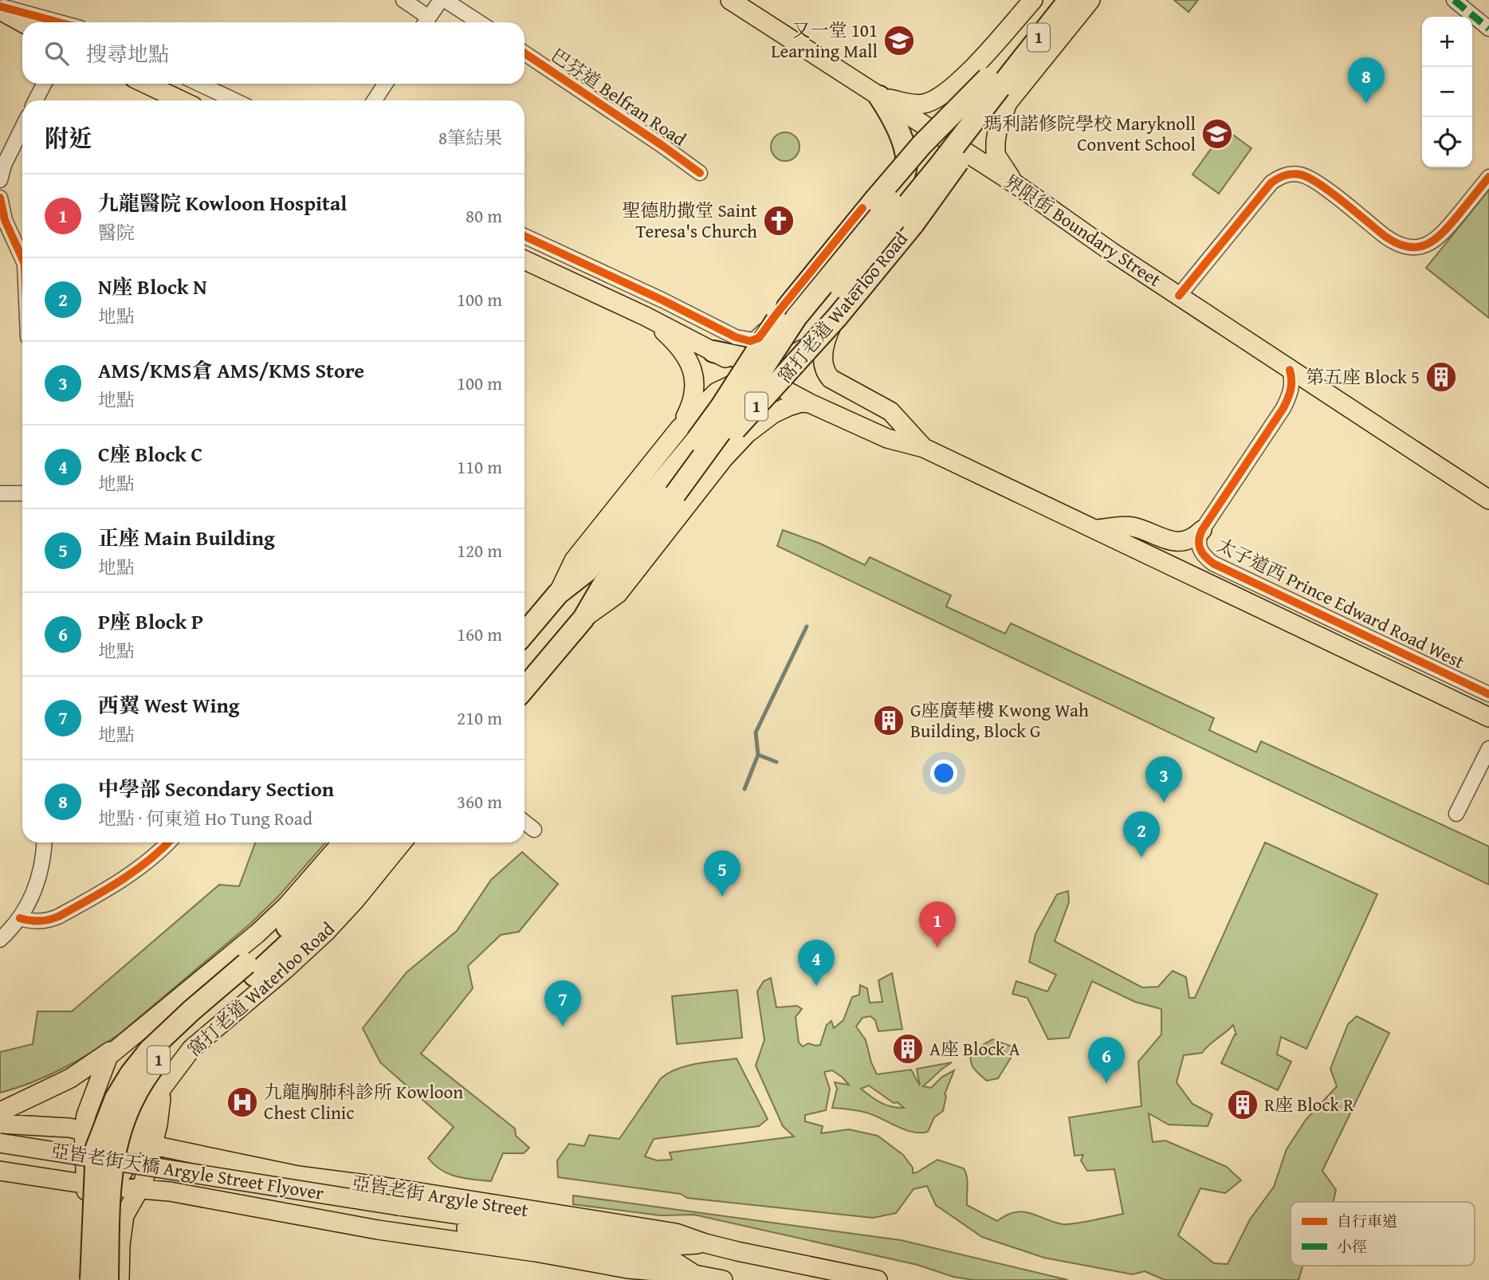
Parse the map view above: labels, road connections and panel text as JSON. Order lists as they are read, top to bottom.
{
  "streets": {
    "highway": ["1", "窩打老道 Waterloo Road"],
    "main road": [
      "界限街 Boundary Street",
      "太子道西 Prince Edward Road West",
      "亞皆老街天橋 Argyle Street Flyover",
      "亞皆老街 Argyle Street"
    ],
    "street": ["巴芬道 Belfran Road"]
  },
  "crossings": [
    ["1", "窩打老道 Waterloo Road"],
    ["界限街 Boundary Street", "窩打老道 Waterloo Road"],
    ["窩打老道 Waterloo Road", "太子道西 Prince Edward Road West"],
    ["窩打老道 Waterloo Road", "亞皆老街 Argyle Street"],
    ["亞皆老街天橋 Argyle Street Flyover", "亞皆老街 Argyle Street"]
  ],
  "places": {
    "school or university": ["又一堂 101 Learning Mall", "瑪利諾修院學校 Maryknoll Convent School"],
    "church": ["聖德肋撒堂 Saint Teresa's Church"],
    "building": [
      "第五座 Block 5",
      "G座廣華樓 Kwong Wah Building, Block G",
      "A座 Block A",
      "R座 Block R"
    ],
    "hospital": ["九龍胸肺科診所 Kowloon Chest Clinic"]
  },
  "legend": ["自行車道", "小徑"],
  "page": {
    "map_buttons": ["+", "−"],
    "search": "搜尋地點",
    "pins": [
      "8",
      "3",
      "2",
      "5",
      "1",
      "4",
      "7",
      "6"
    ],
    "heading": ["附近", "8筆結果"],
    "list": [
      {
        "mark": "1",
        "name": "九龍醫院 Kowloon Hospital",
        "note": "醫院",
        "value": "80 m"
      },
      {
        "mark": "2",
        "name": "N座 Block N",
        "note": "地點",
        "value": "100 m"
      },
      {
        "mark": "3",
        "name": "AMS/KMS倉 AMS/KMS Store",
        "note": "地點",
        "value": "100 m"
      },
      {
        "mark": "4",
        "name": "C座 Block C",
        "note": "地點",
        "value": "110 m"
      },
      {
        "mark": "5",
        "name": "正座 Main Building",
        "note": "地點",
        "value": "120 m"
      },
      {
        "mark": "6",
        "name": "P座 Block P",
        "note": "地點",
        "value": "160 m"
      },
      {
        "mark": "7",
        "name": "西翼 West Wing",
        "note": "地點",
        "value": "210 m"
      },
      {
        "mark": "8",
        "name": "中學部 Secondary Section",
        "note": "地點 · 何東道 Ho Tung Road",
        "value": "360 m"
      }
    ]
  }
}
